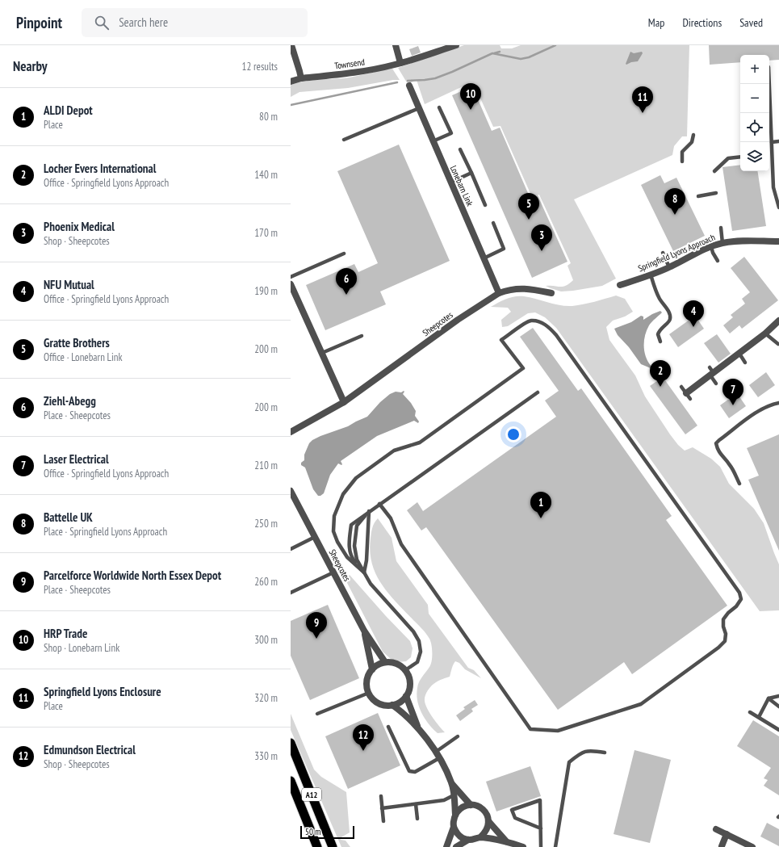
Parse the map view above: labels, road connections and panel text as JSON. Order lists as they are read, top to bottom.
{
  "streets": {
    "highway": ["A12"],
    "street": [
      "Townsend",
      "Lonebarn Link",
      "Springfield Lyons Approach",
      "Sheepcotes"
    ]
  },
  "crossings": [
    ["Lonebarn Link", "Sheepcotes"]
  ],
  "scale_bar": "50 m",
  "page": {
    "header": "Pinpoint",
    "search": "Search here",
    "nav": ["Map", "Directions", "Saved"],
    "heading": ["Nearby", "12 results"],
    "map_buttons": ["+", "−"],
    "pins": [
      "10",
      "11",
      "8",
      "5",
      "3",
      "6",
      "4",
      "2",
      "7",
      "1",
      "9",
      "12"
    ],
    "list": [
      {
        "mark": "1",
        "name": "ALDI Depot",
        "note": "Place",
        "value": "80 m"
      },
      {
        "mark": "2",
        "name": "Locher Evers International",
        "note": "Office · Springfield Lyons Approach",
        "value": "140 m"
      },
      {
        "mark": "3",
        "name": "Phoenix Medical",
        "note": "Shop · Sheepcotes",
        "value": "170 m"
      },
      {
        "mark": "4",
        "name": "NFU Mutual",
        "note": "Office · Springfield Lyons Approach",
        "value": "190 m"
      },
      {
        "mark": "5",
        "name": "Gratte Brothers",
        "note": "Office · Lonebarn Link",
        "value": "200 m"
      },
      {
        "mark": "6",
        "name": "Ziehl-Abegg",
        "note": "Place · Sheepcotes",
        "value": "200 m"
      },
      {
        "mark": "7",
        "name": "Laser Electrical",
        "note": "Office · Springfield Lyons Approach",
        "value": "210 m"
      },
      {
        "mark": "8",
        "name": "Battelle UK",
        "note": "Place · Springfield Lyons Approach",
        "value": "250 m"
      },
      {
        "mark": "9",
        "name": "Parcelforce Worldwide North Essex Depot",
        "note": "Place · Sheepcotes",
        "value": "260 m"
      },
      {
        "mark": "10",
        "name": "HRP Trade",
        "note": "Shop · Lonebarn Link",
        "value": "300 m"
      },
      {
        "mark": "11",
        "name": "Springfield Lyons Enclosure",
        "note": "Place",
        "value": "320 m"
      },
      {
        "mark": "12",
        "name": "Edmundson Electrical",
        "note": "Shop · Sheepcotes",
        "value": "330 m"
      }
    ],
    "scale": "50 m"
  }
}
